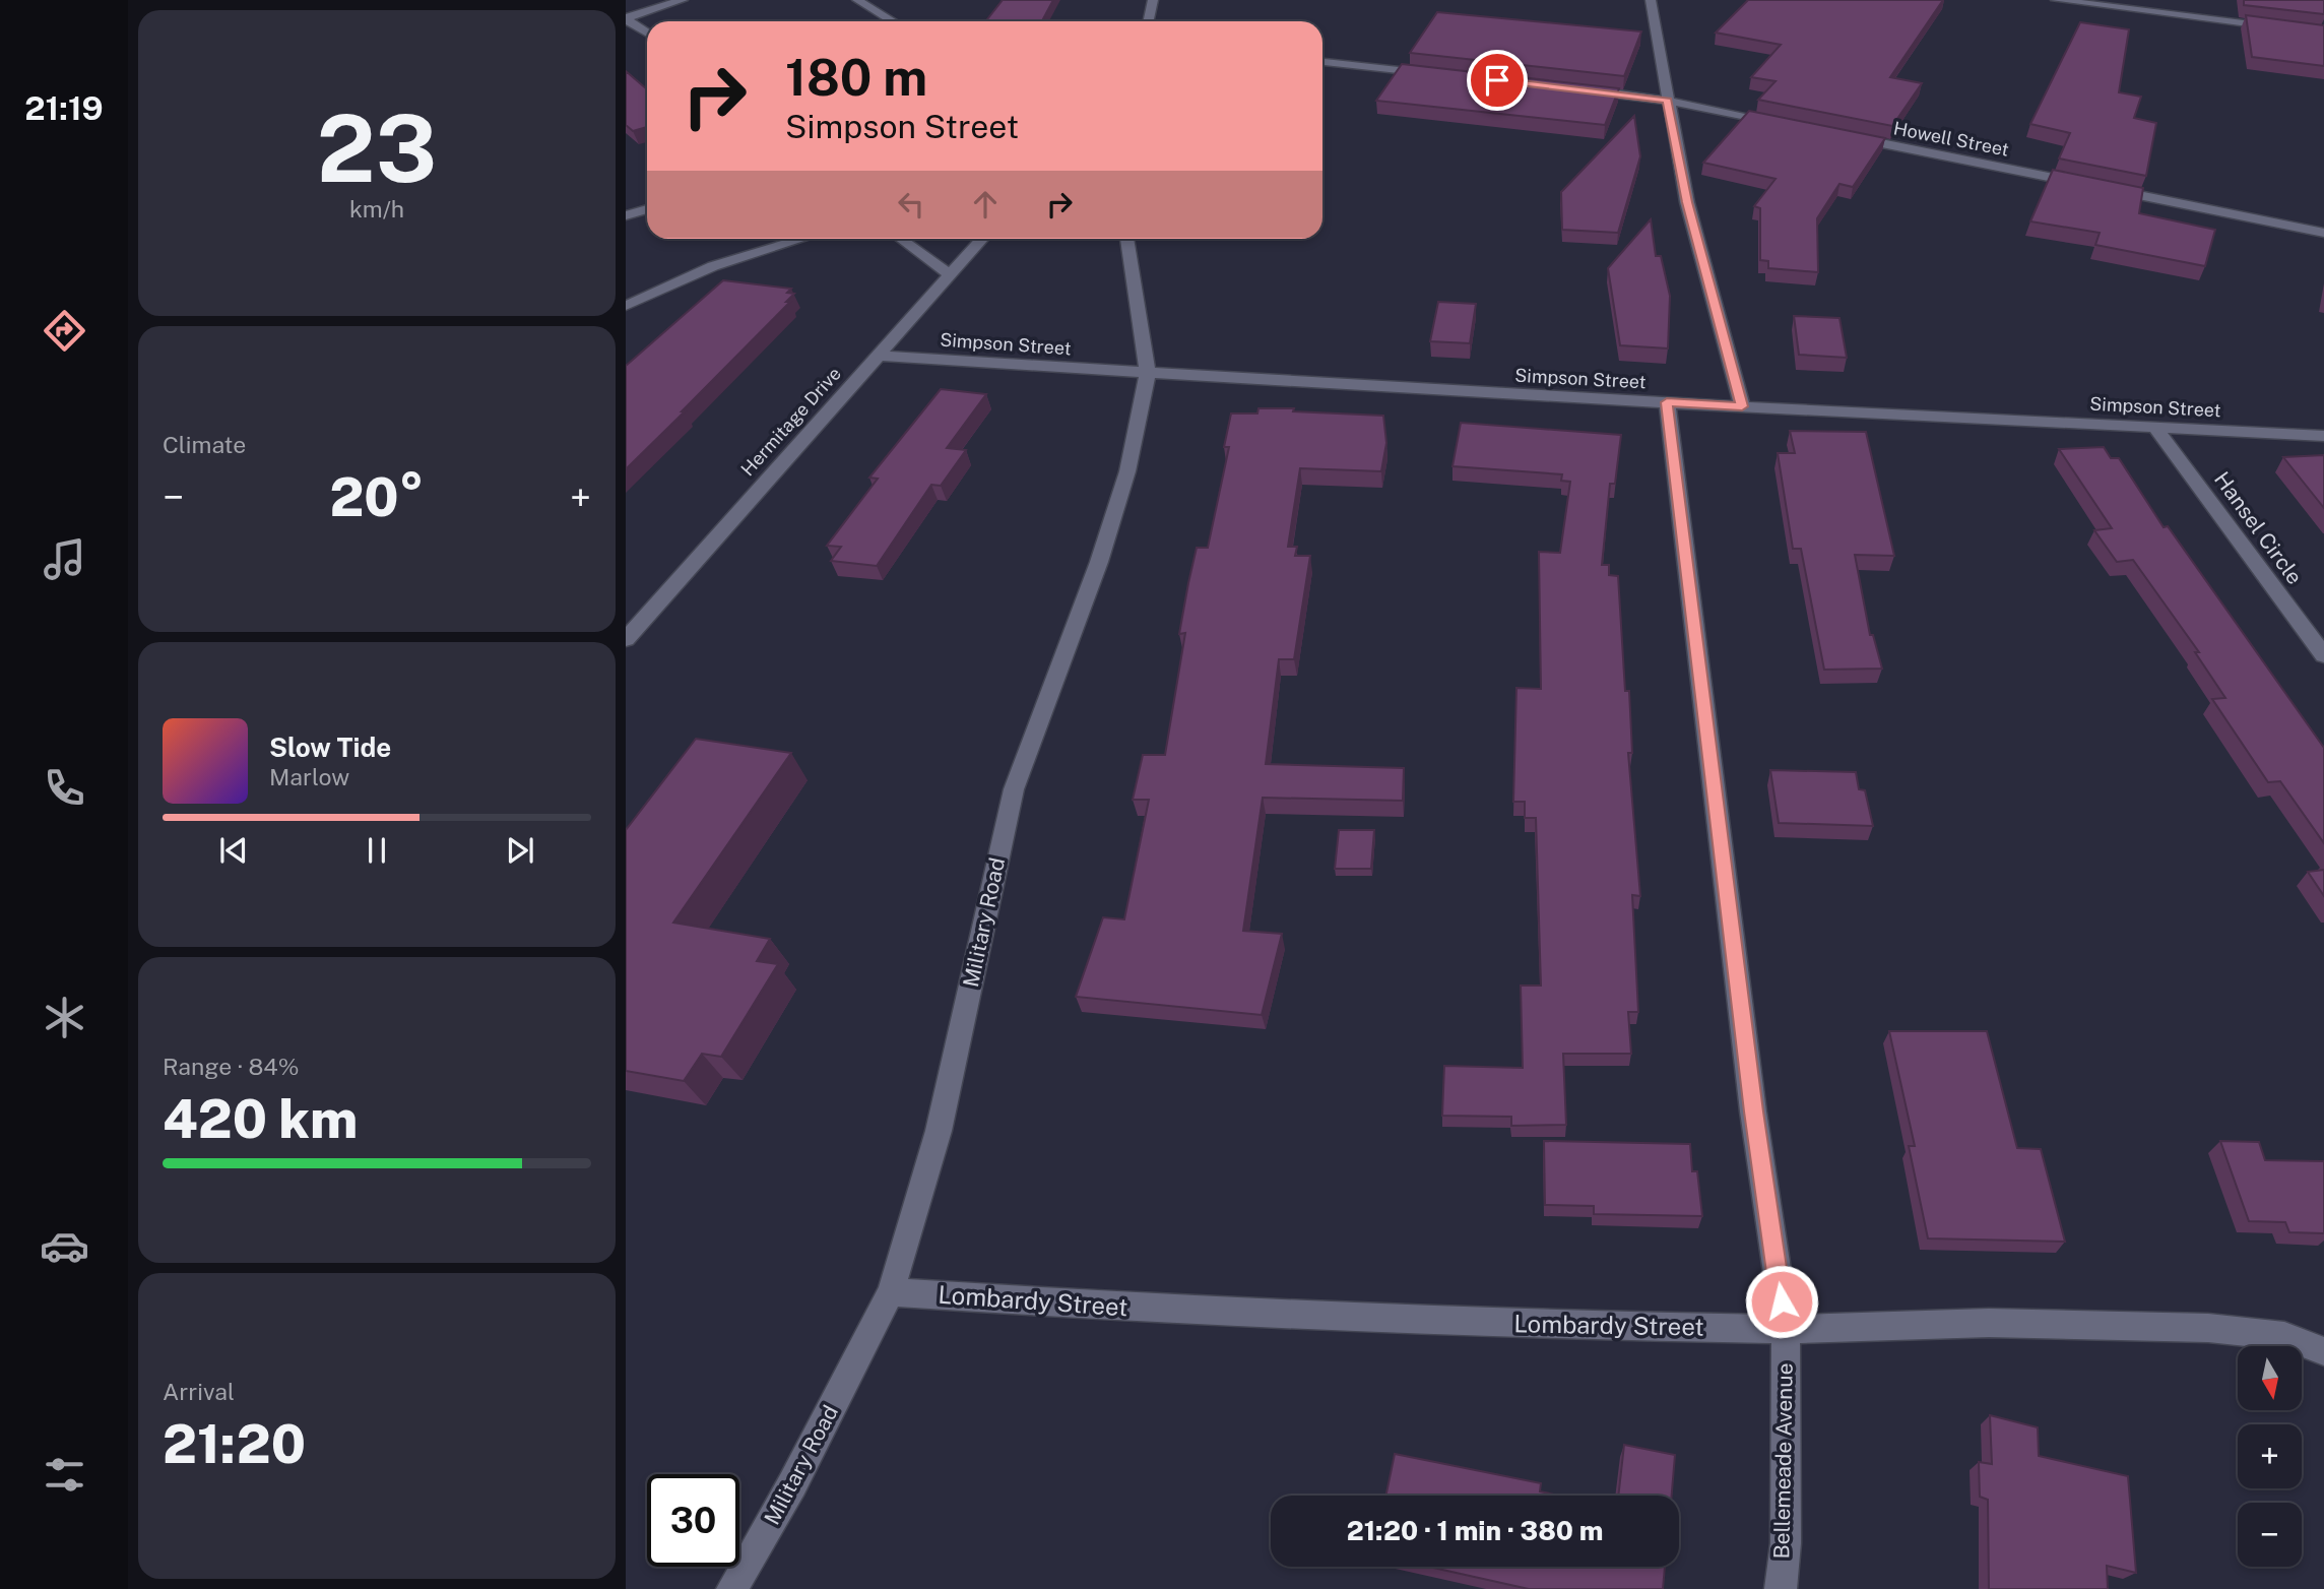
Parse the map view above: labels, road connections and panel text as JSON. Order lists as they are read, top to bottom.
{
  "streets": {
    "street": [
      "Howell Street",
      "Simpson Street",
      "Hermitage Drive",
      "Hansel Circle",
      "Military Road",
      "Lombardy Street",
      "Bellemeade Avenue"
    ]
  },
  "crossings": [
    ["Simpson Street", "Hermitage Drive"],
    ["Simpson Street", "Hansel Circle"],
    ["Simpson Street", "Military Road"],
    ["Simpson Street", "Bellemeade Avenue"],
    ["Military Road", "Lombardy Street"],
    ["Lombardy Street", "Bellemeade Avenue"]
  ],
  "north": "bottom",
  "page": {
    "tabs": "21:19",
    "tile": [
      ["23", "km/h"],
      "Climate",
      ["Range · 84%", "420 km"],
      ["Arrival", "21:20"]
    ],
    "turn": ["180 m", "Simpson Street"],
    "heat": ["−", "20°", "+"],
    "song": ["Slow Tide", "Marlow"],
    "map_buttons": ["+", "−"],
    "limit": "30",
    "trip": "21:20 · 1 min · 380 m"
  }
}
